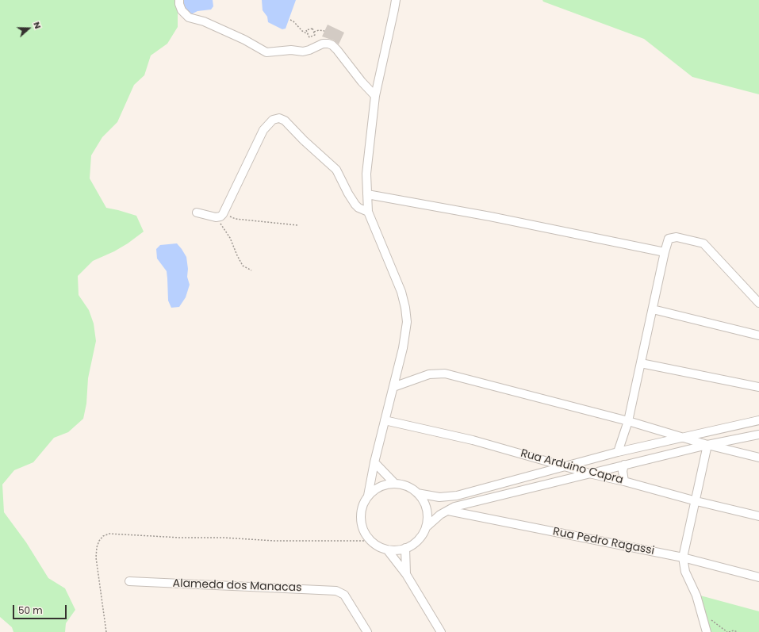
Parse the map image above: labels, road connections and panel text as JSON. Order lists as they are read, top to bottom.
{
  "streets": {
    "street": ["Rua Arduino Capra", "Rua Pedro Ragassi", "Alameda dos Manacas"]
  },
  "scale_bar": "50 m",
  "north": "right"
}
